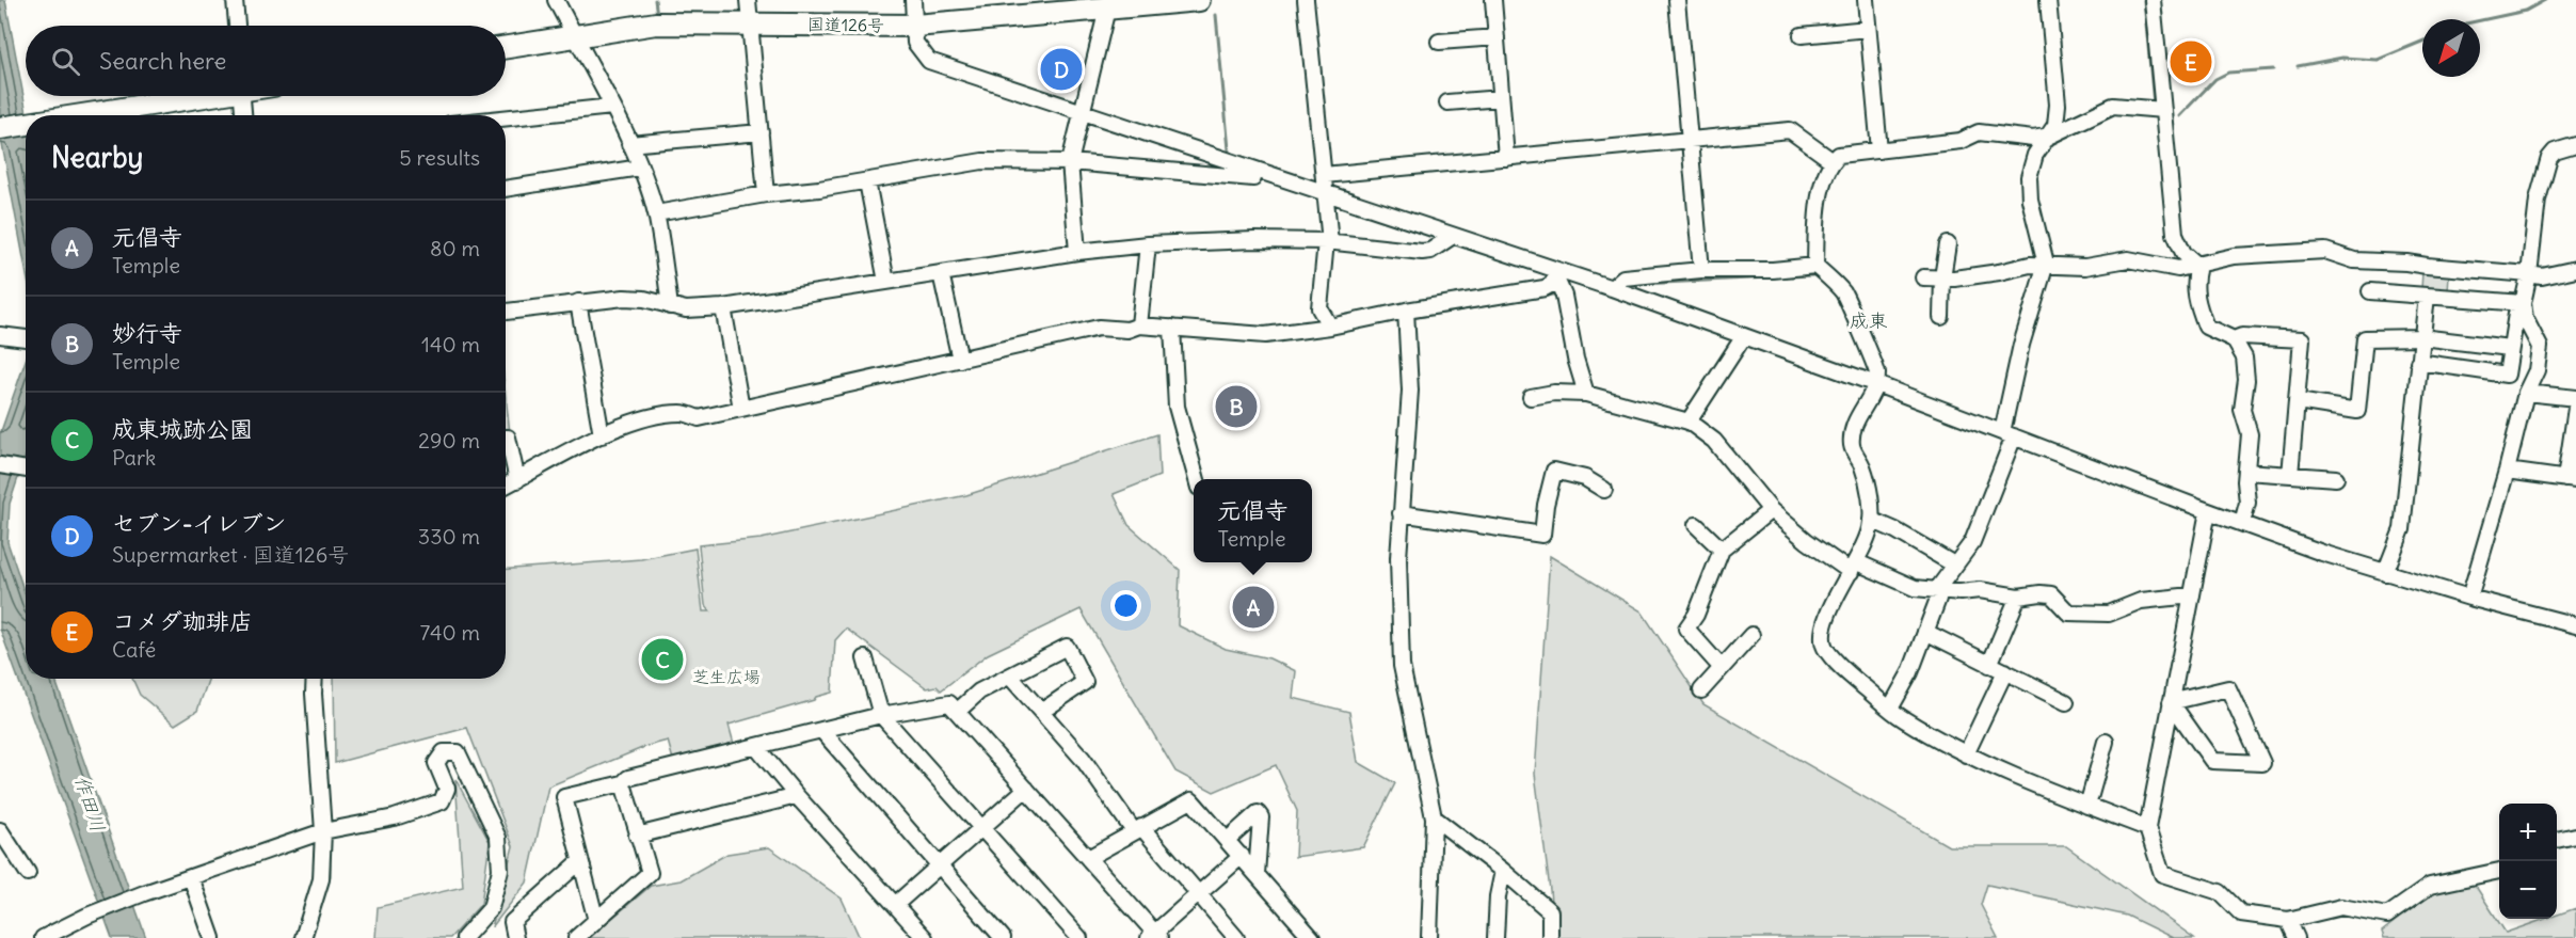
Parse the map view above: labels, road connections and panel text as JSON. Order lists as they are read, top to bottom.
{
  "streets": {
    "highway": ["国道126号"]
  },
  "districts": ["成東"],
  "water": ["作田川"],
  "parks": ["芝生広場"],
  "north": "bottom left",
  "page": {
    "search": "Search here",
    "pins": [
      "E",
      "D",
      "B",
      "A",
      "C"
    ],
    "heading": ["Nearby", "5 results"],
    "list": [
      {
        "mark": "A",
        "name": "元倡寺",
        "note": "Temple",
        "value": "80 m"
      },
      {
        "mark": "B",
        "name": "妙行寺",
        "note": "Temple",
        "value": "140 m"
      },
      {
        "mark": "C",
        "name": "成東城跡公園",
        "note": "Park",
        "value": "290 m"
      },
      {
        "mark": "D",
        "name": "セブン-イレブン",
        "note": "Supermarket · 国道126号",
        "value": "330 m"
      },
      {
        "mark": "E",
        "name": "コメダ珈琲店",
        "note": "Café",
        "value": "740 m"
      }
    ],
    "popup": ["元倡寺", "Temple"],
    "map_buttons": ["+", "−"]
  }
}
